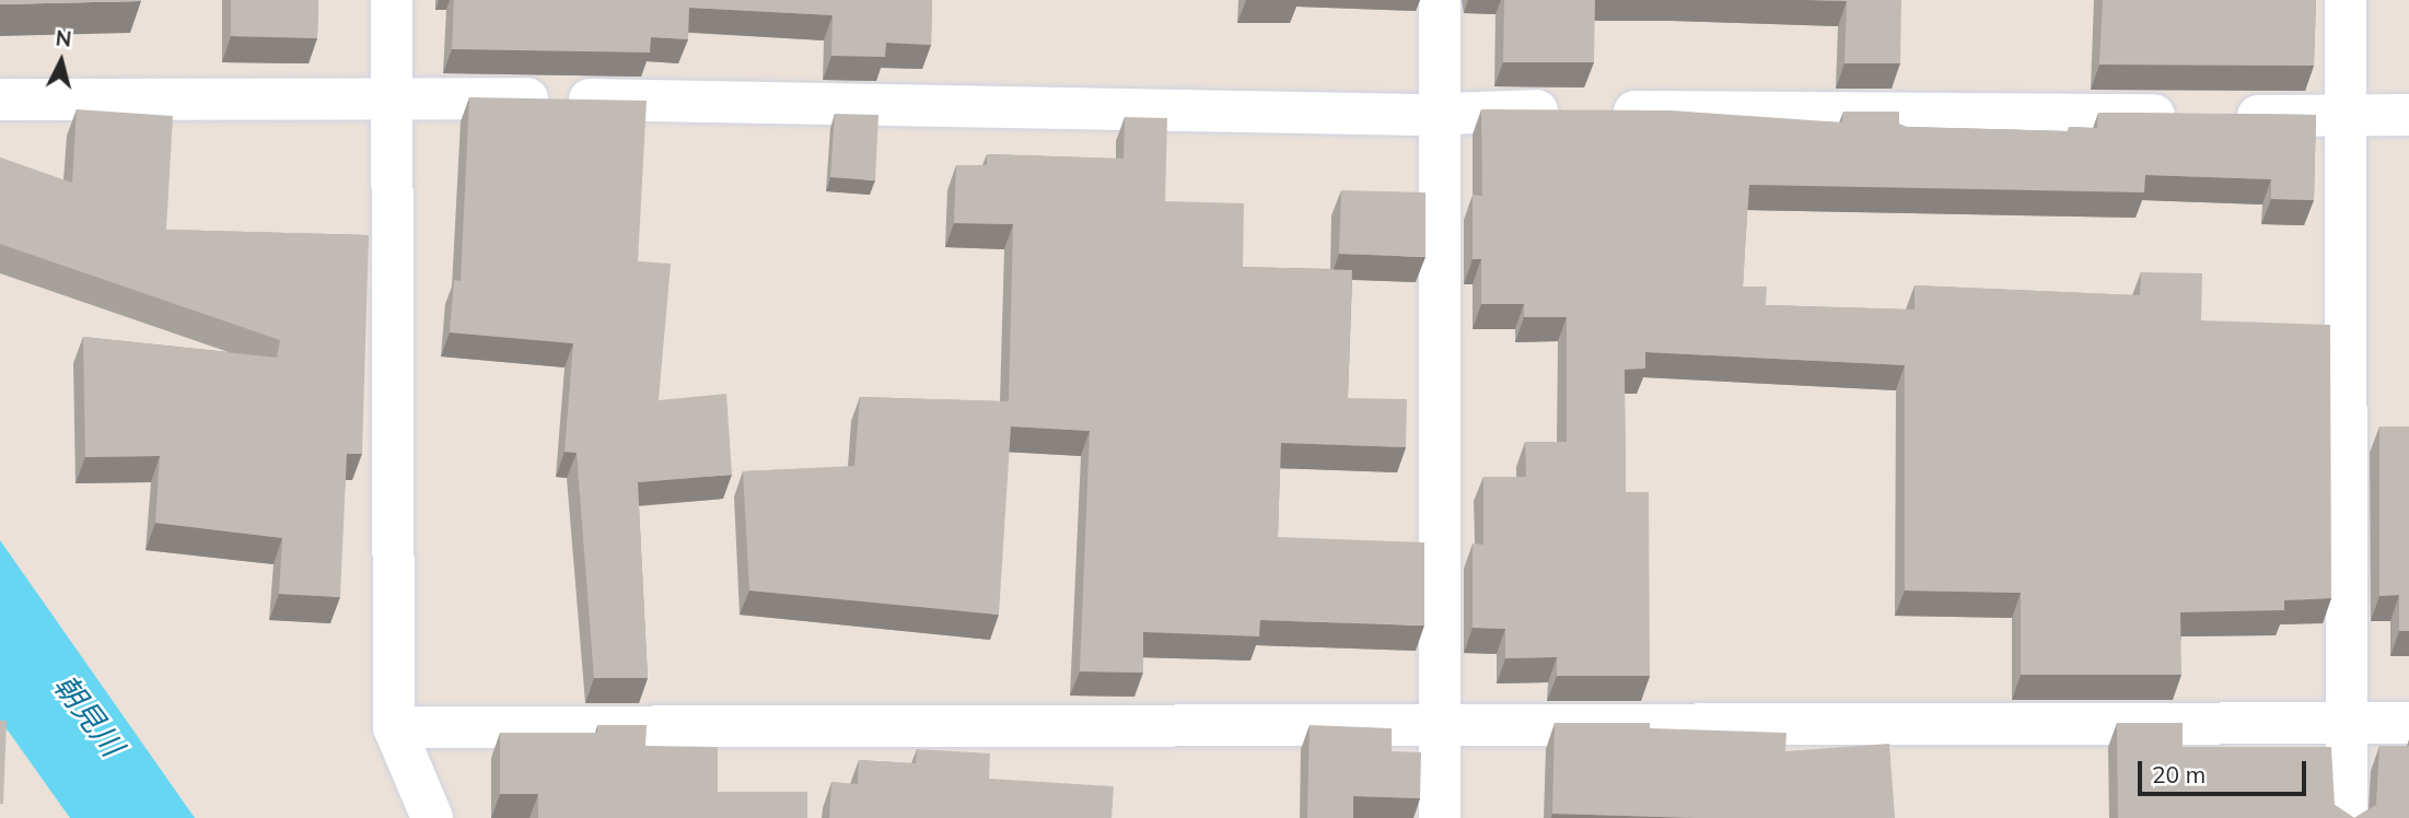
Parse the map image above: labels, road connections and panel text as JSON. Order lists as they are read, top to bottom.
{
  "water": ["朝見川"],
  "scale_bar": "20 m",
  "north": "top"
}
